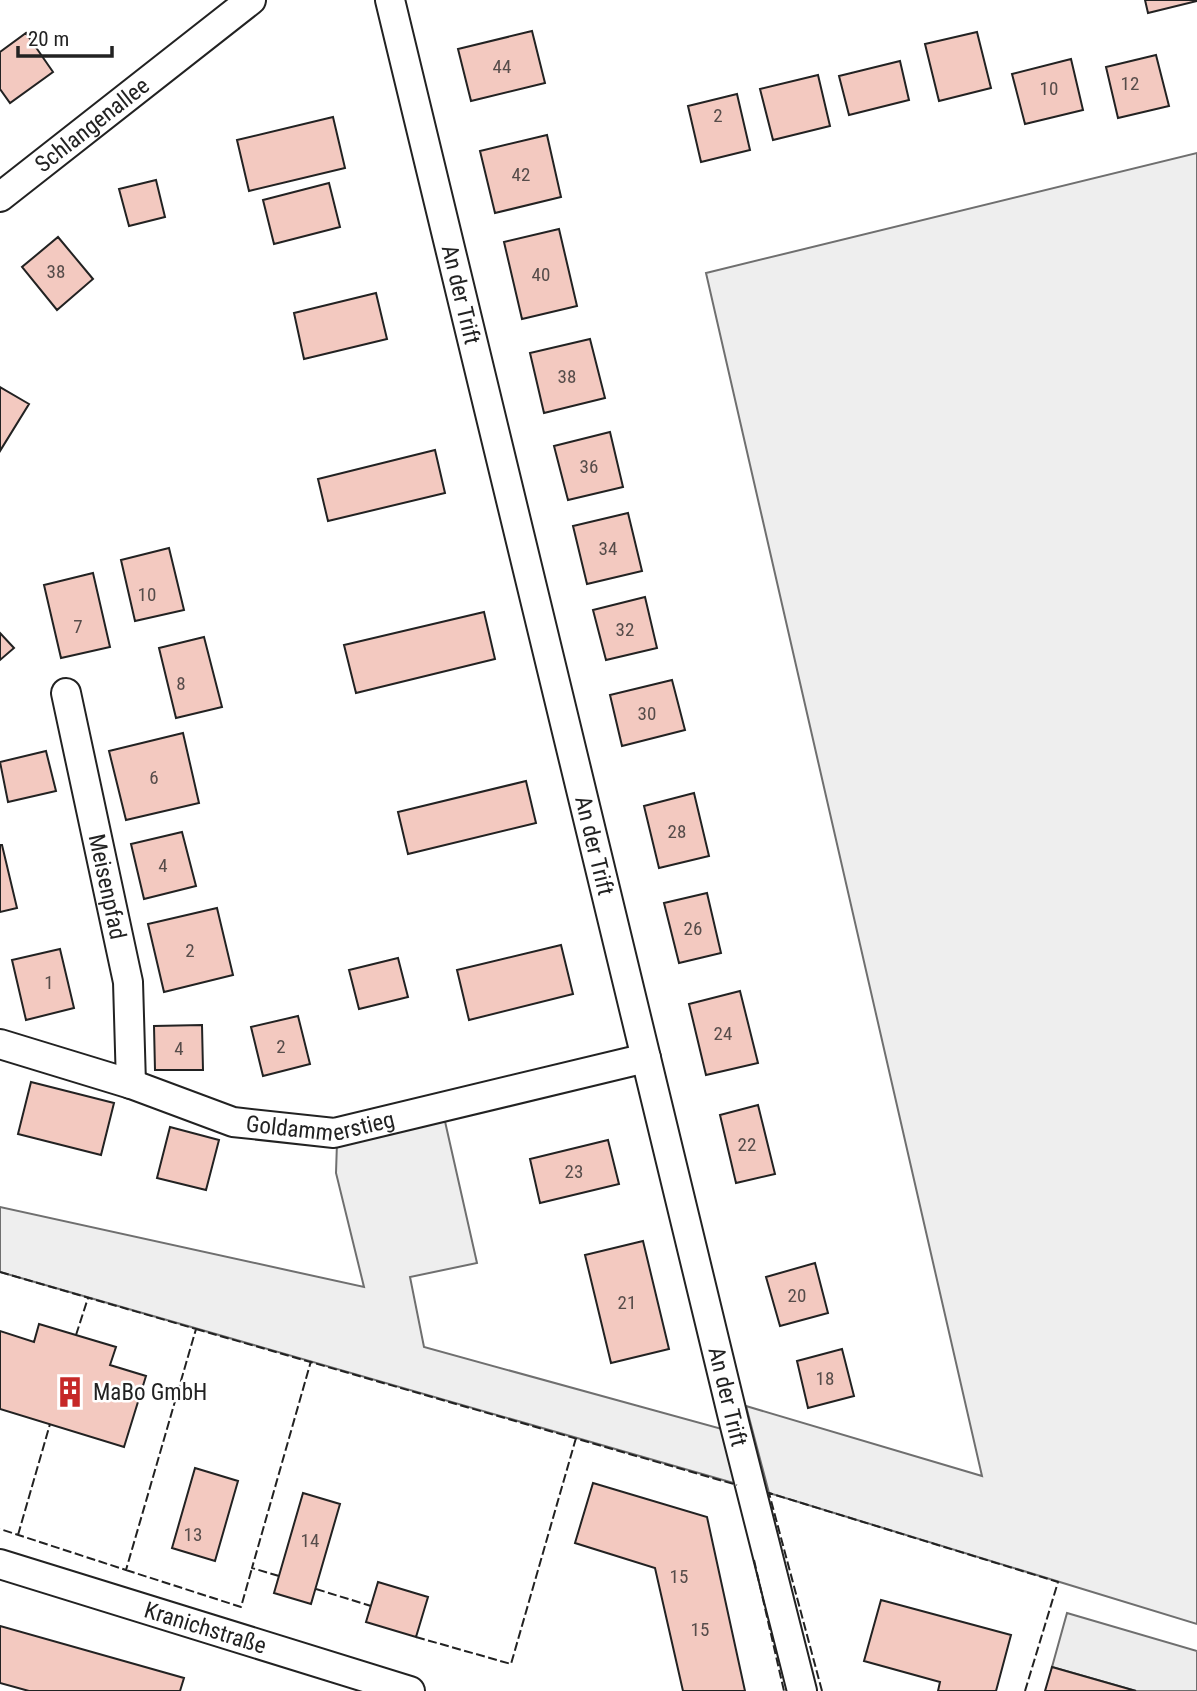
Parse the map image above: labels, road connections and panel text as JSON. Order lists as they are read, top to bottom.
{
  "streets": {
    "street": [
      "Schlangenallee",
      "An der Trift",
      "Meisenpfad",
      "Goldammerstieg",
      "Kranichstraße"
    ]
  },
  "crossings": [
    ["An der Trift", "Goldammerstieg"],
    ["Meisenpfad", "Goldammerstieg"]
  ],
  "places": {
    "building": ["MaBo GmbH"]
  },
  "house_numbers": [
    "44",
    "12",
    "10",
    "2",
    "42",
    "38",
    "40",
    "38",
    "36",
    "34",
    "10",
    "7",
    "32",
    "8",
    "30",
    "6",
    "28",
    "4",
    "26",
    "2",
    "1",
    "24",
    "2",
    "4",
    "22",
    "23",
    "20",
    "21",
    "18",
    "13",
    "14",
    "15",
    "15"
  ],
  "scale_bar": "20 m"
}
